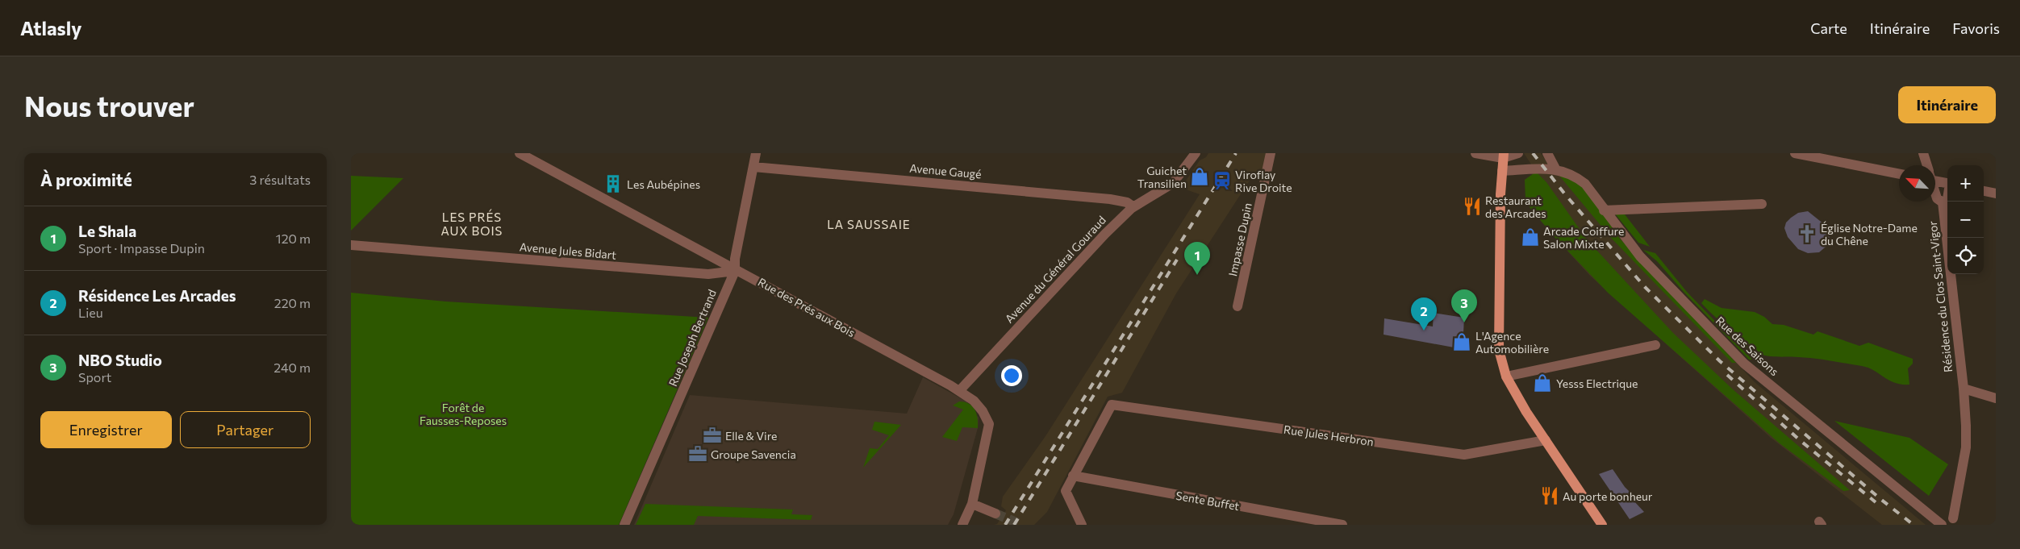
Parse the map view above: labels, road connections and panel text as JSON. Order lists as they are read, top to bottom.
{
  "streets": {
    "street": [
      "Avenue Gaugé",
      "Impasse Dupin",
      "Avenue Jules Bidart",
      "Avenue du Général Gouraud",
      "Résidence du Clos Saint-Vigor",
      "Rue des Prés aux Bois",
      "Rue Joseph Bertrand",
      "Rue des Saisons",
      "Rue Jules Herbron",
      "Sente Buffet"
    ]
  },
  "crossings": [
    ["Avenue Gaugé", "Avenue du Général Gouraud"],
    ["Avenue Gaugé", "Rue Joseph Bertrand"],
    ["Avenue Jules Bidart", "Rue des Prés aux Bois"],
    ["Avenue Jules Bidart", "Rue Joseph Bertrand"],
    ["Avenue du Général Gouraud", "Rue des Prés aux Bois"],
    ["Rue des Prés aux Bois", "Rue Joseph Bertrand"],
    ["Rue Jules Herbron", "Sente Buffet"]
  ],
  "districts": ["LES PRÉS AUX BOIS", "LA SAUSSAIE"],
  "parks": ["Forêt de Fausses-Reposes"],
  "places": {
    "shop": [
      "Guichet Transilien",
      "Arcade Coiffure Salon Mixte",
      "L'Agence Automobilière",
      "Yesss Electrique"
    ],
    "station": ["Viroflay Rive Droite"],
    "building": ["Les Aubépines"],
    "restaurant": ["Restaurant des Arcades", "Au porte bonheur"],
    "church": ["Église Notre-Dame du Chêne"],
    "office": ["Elle & Vire", "Groupe Savencia"]
  },
  "north": "top left",
  "page": {
    "header": "Atlasly",
    "nav": ["Carte", "Itinéraire", "Favoris"],
    "buttons": [
      "Itinéraire",
      ["Enregistrer", "Partager"]
    ],
    "title": "Nous trouver",
    "heading": ["À proximité", "3 résultats"],
    "map_buttons": ["+", "−"],
    "list": [
      {
        "mark": "1",
        "name": "Le Shala",
        "note": "Sport · Impasse Dupin",
        "value": "120 m"
      },
      {
        "mark": "2",
        "name": "Résidence Les Arcades",
        "note": "Lieu",
        "value": "220 m"
      },
      {
        "mark": "3",
        "name": "NBO Studio",
        "note": "Sport",
        "value": "240 m"
      }
    ],
    "pins": ["1", "3", "2"]
  }
}
